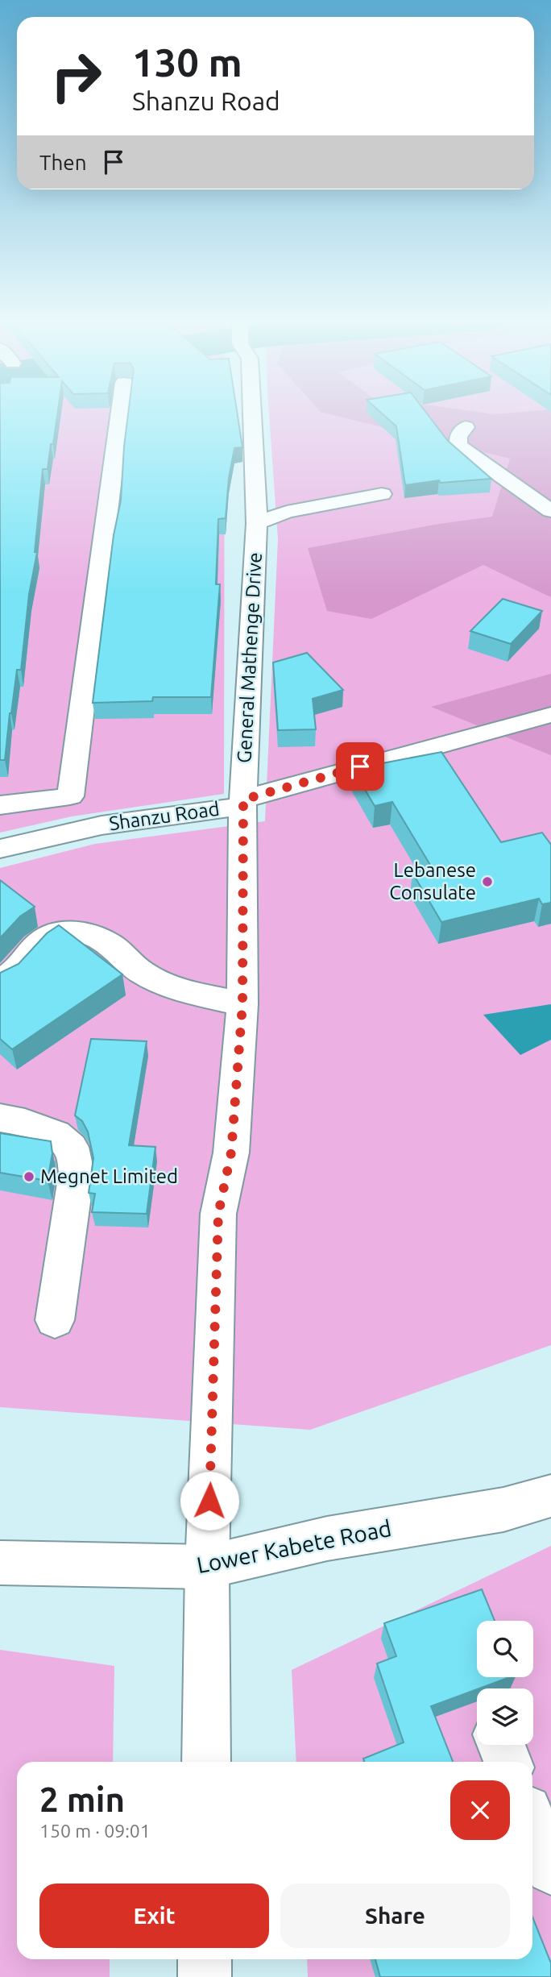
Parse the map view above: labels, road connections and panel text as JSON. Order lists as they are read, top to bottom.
{
  "streets": {
    "street": ["General Mathenge Drive", "Shanzu Road", "Lower Kabete Road"]
  },
  "crossings": [
    ["General Mathenge Drive", "Shanzu Road"],
    ["General Mathenge Drive", "Lower Kabete Road"]
  ],
  "places": ["Lebanese Consulate", "Megnet Limited"],
  "page": {
    "turn": ["130 m", "Shanzu Road"],
    "then": "Then",
    "heading": ["2 min", "150 m · 09:01"],
    "buttons": ["Exit", "Share"]
  }
}
